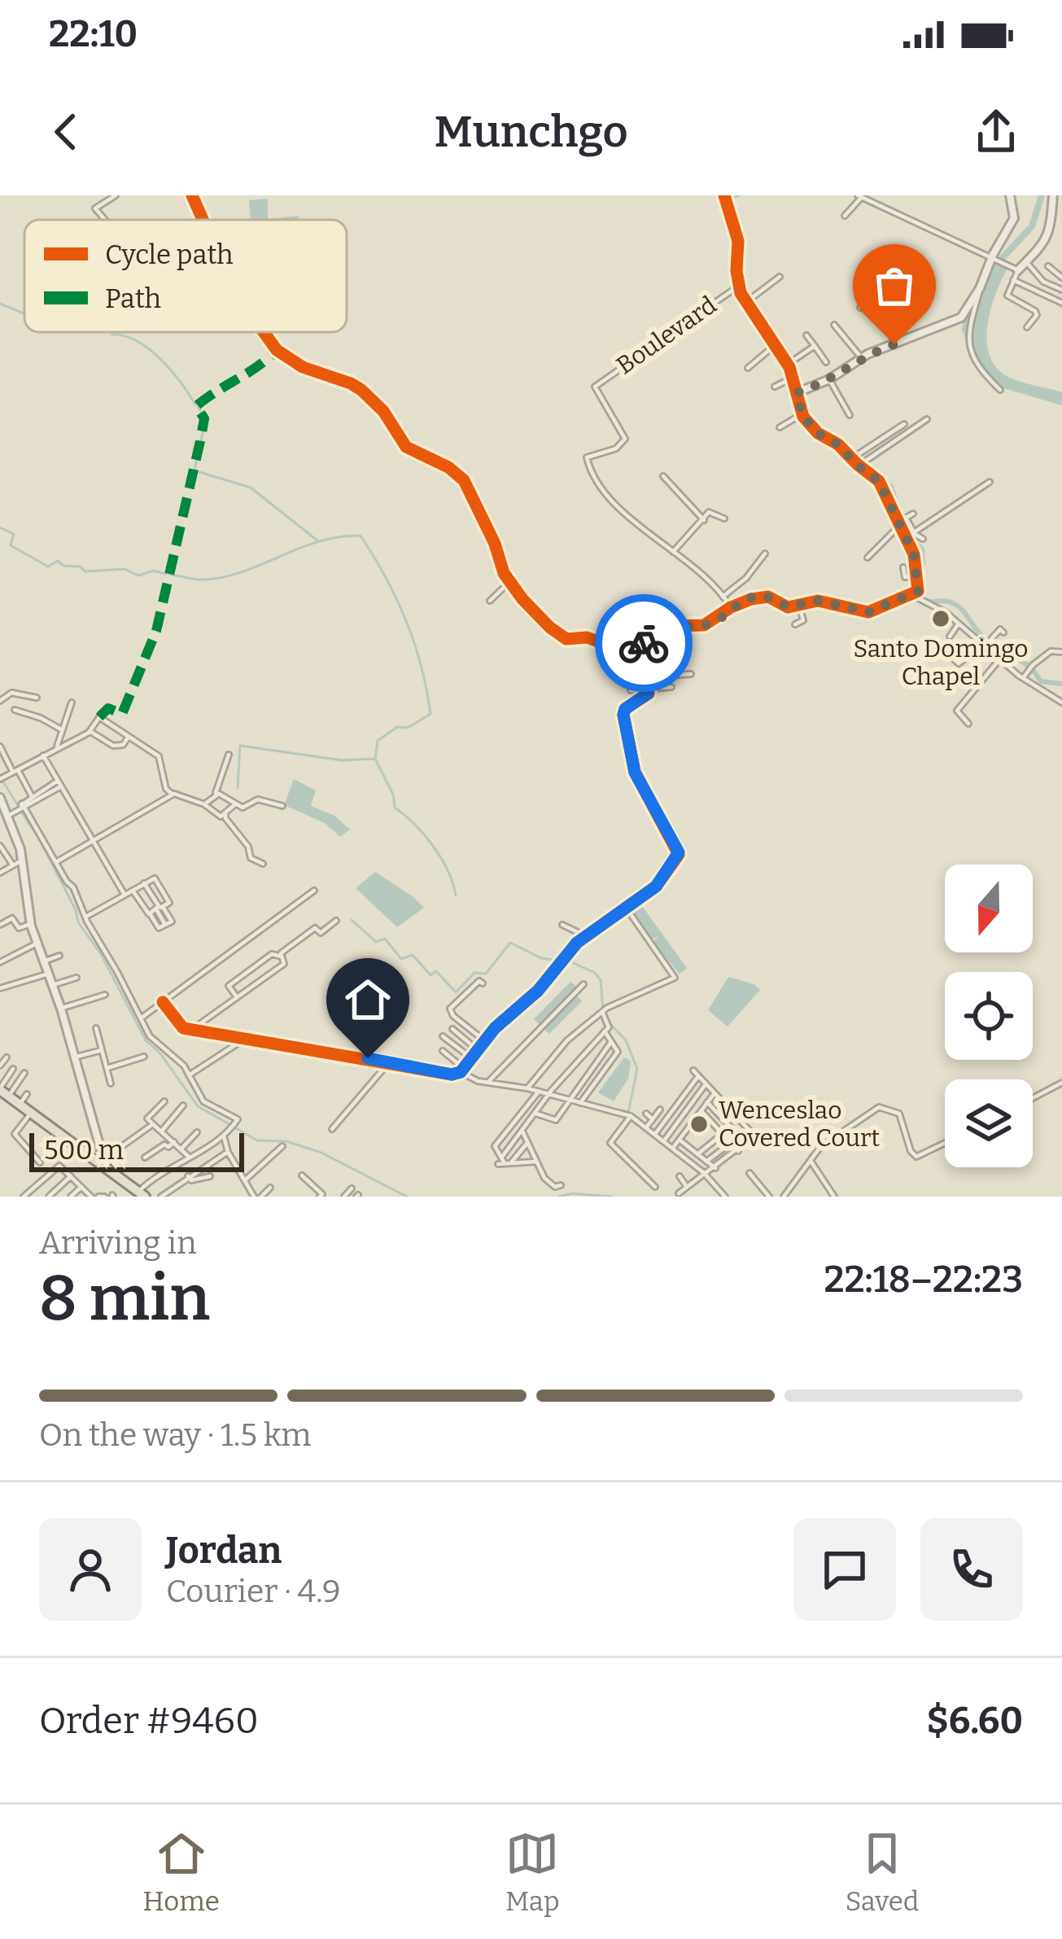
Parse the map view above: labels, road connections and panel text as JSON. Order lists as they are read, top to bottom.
{
  "streets": {
    "street": ["Boulevard"]
  },
  "places": ["Santo Domingo Chapel", "Wenceslao Covered Court"],
  "legend": ["Cycle path", "Path"],
  "scale_bar": "500 m",
  "north": "bottom",
  "page": {
    "status": "22:10",
    "header": "Munchgo",
    "scale": "500 m",
    "heading": ["8 min", "Arriving in", "22:18–22:23"],
    "panel": [
      "Jordan",
      "Courier · 4.9",
      "Order #9460",
      "$6.60"
    ],
    "bar": "On the way · 1.5 km",
    "tabs": ["Home", "Map", "Saved"]
  }
}
